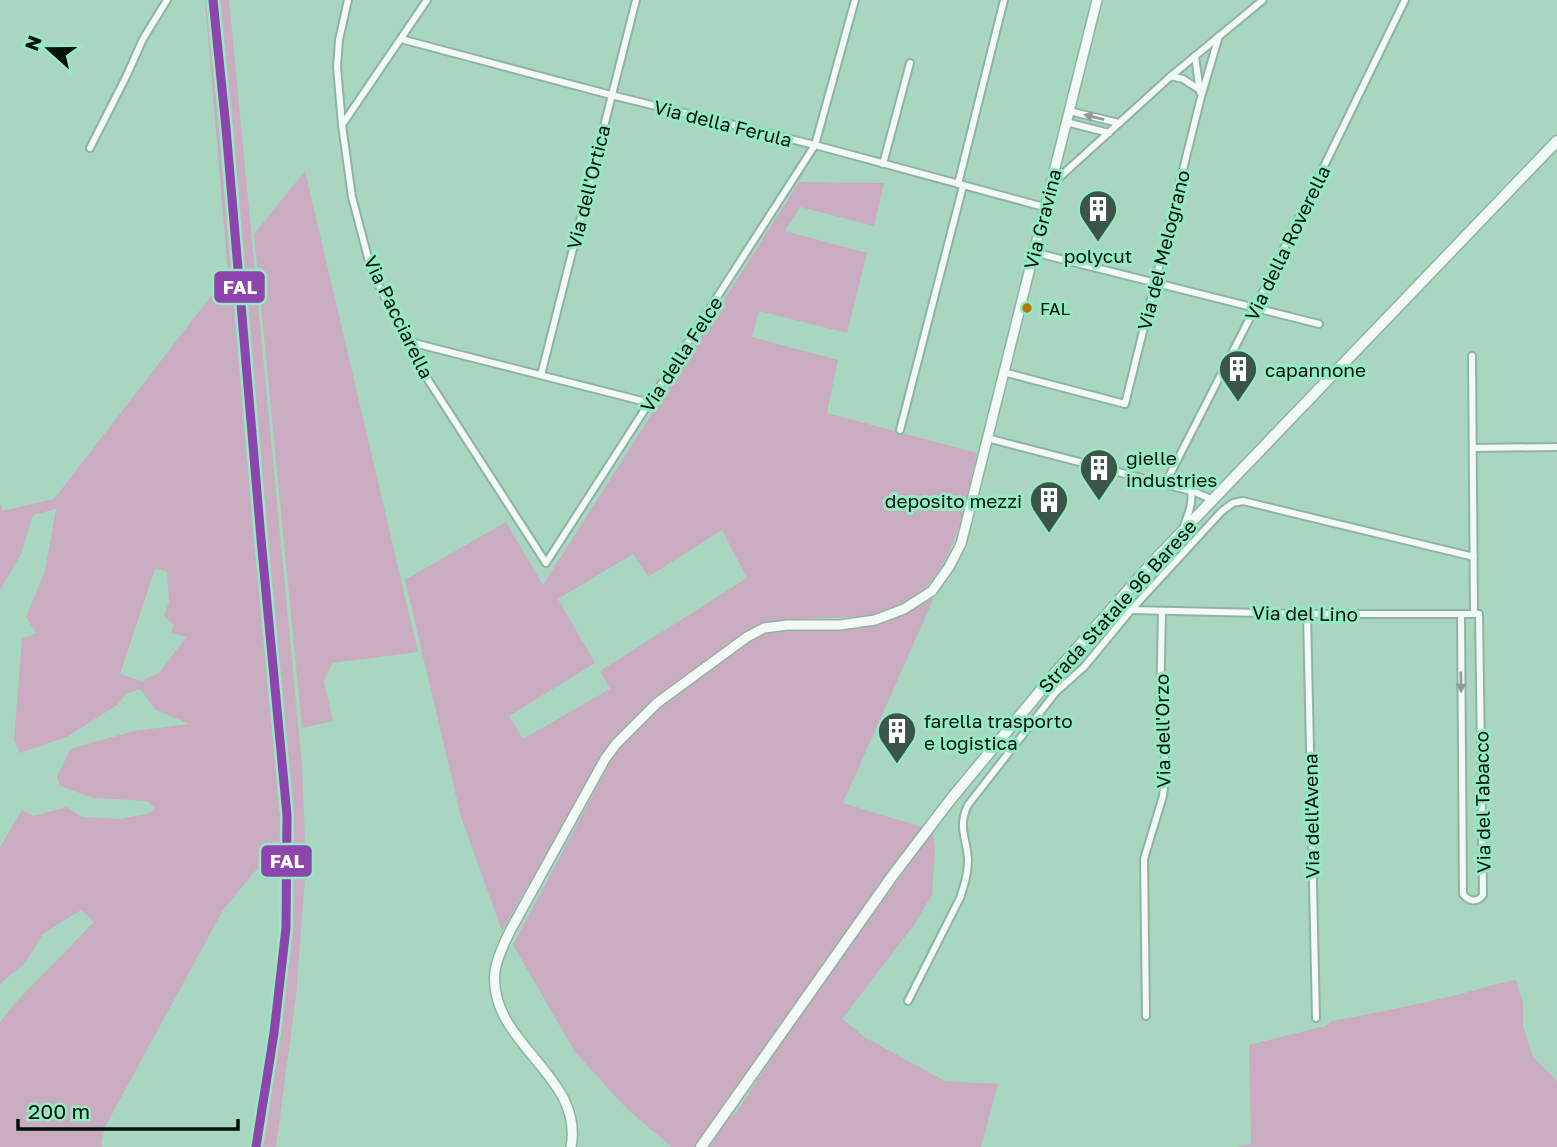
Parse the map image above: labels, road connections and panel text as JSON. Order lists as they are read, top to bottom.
{
  "streets": {
    "main road": ["Via Gravina", "Strada Statale 96 Barese"],
    "street": [
      "Via della Ferula",
      "Via dell'Ortica",
      "Via della Roverella",
      "Via del Melograno",
      "Via Pacciarella",
      "Via della Felce",
      "Via del Lino",
      "Via dell'Orzo",
      "Via del Tabacco",
      "Via dell'Avena"
    ]
  },
  "crossings": [
    ["Via della Ferula", "Via dell'Ortica"],
    ["Via della Ferula", "Via Gravina"],
    ["Via della Ferula", "Via della Felce"],
    ["Via Gravina", "Via del Melograno"],
    ["Via Pacciarella", "Via della Felce"],
    ["Via del Lino", "Via dell'Orzo"],
    ["Via del Lino", "Via del Tabacco"],
    ["Via del Lino", "Via dell'Avena"]
  ],
  "places": {
    "building": [
      "polycut",
      "capannone",
      "gielle industries",
      "deposito mezzi",
      "farella trasporto e logistica"
    ],
    "other": ["FAL"]
  },
  "lines": ["transit line FAL"],
  "scale_bar": "200 m",
  "north": "left"
}
